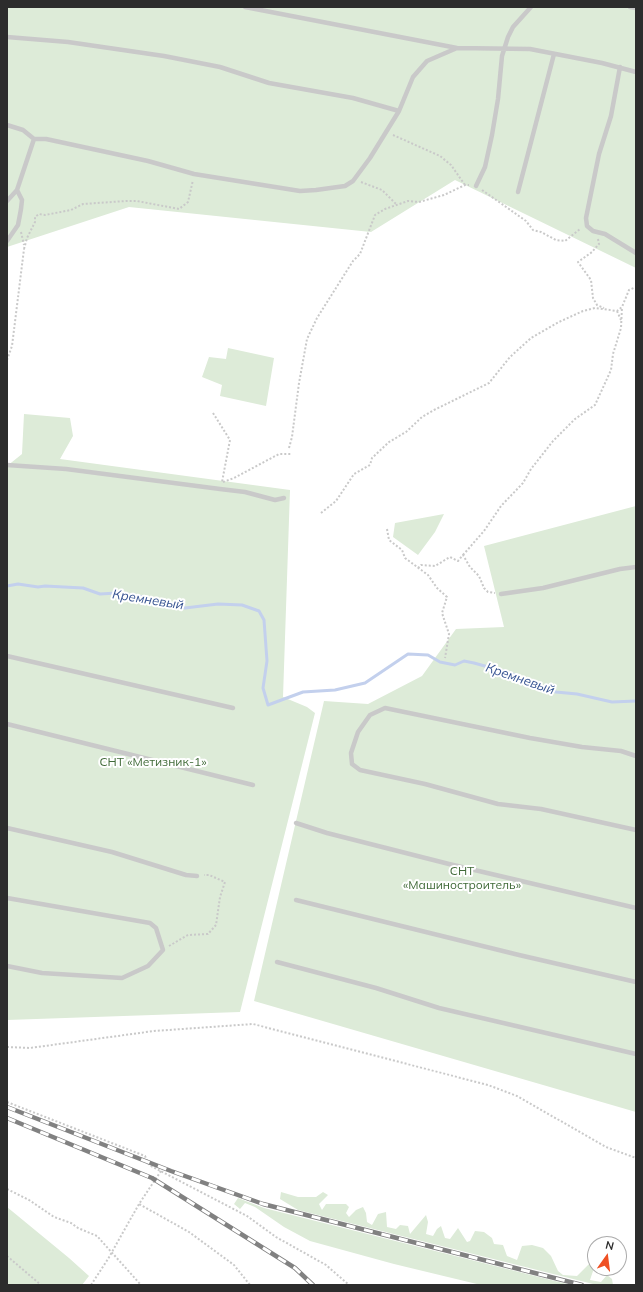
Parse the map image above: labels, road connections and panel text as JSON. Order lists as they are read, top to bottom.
{
  "water": ["Кремневый"],
  "parks": ["СНТ «Метизник-1»", "СНТ «Машиностроитель»"],
  "north": "top"
}
